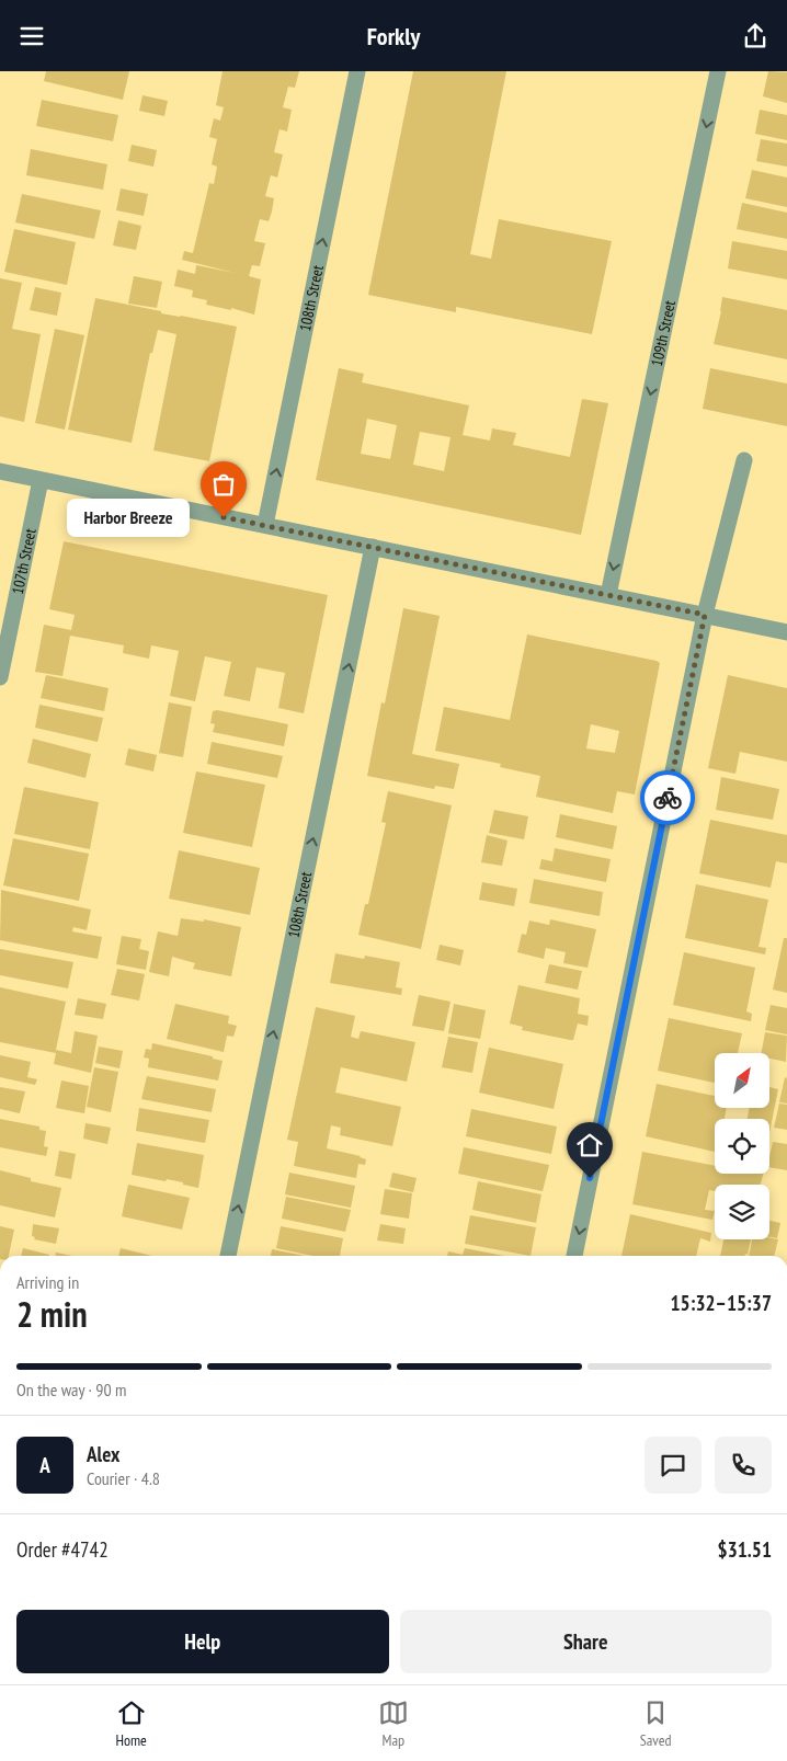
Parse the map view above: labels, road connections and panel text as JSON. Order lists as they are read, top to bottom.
{
  "streets": {
    "street": ["108th Street", "109th Street", "107th Street"]
  },
  "one_way": ["108th Street", "109th Street"],
  "places": ["Harbor Breeze"],
  "north": "top right",
  "page": {
    "header": "Forkly",
    "bubble": "Harbor Breeze",
    "heading": ["2 min", "Arriving in", "15:32–15:37"],
    "panel": [
      "Alex",
      "Courier · 4.8",
      "Order #4742",
      "$31.51"
    ],
    "bar": "On the way · 90 m",
    "round": "A",
    "buttons": ["Help", "Share"],
    "tabs": ["Home", "Map", "Saved"]
  }
}
